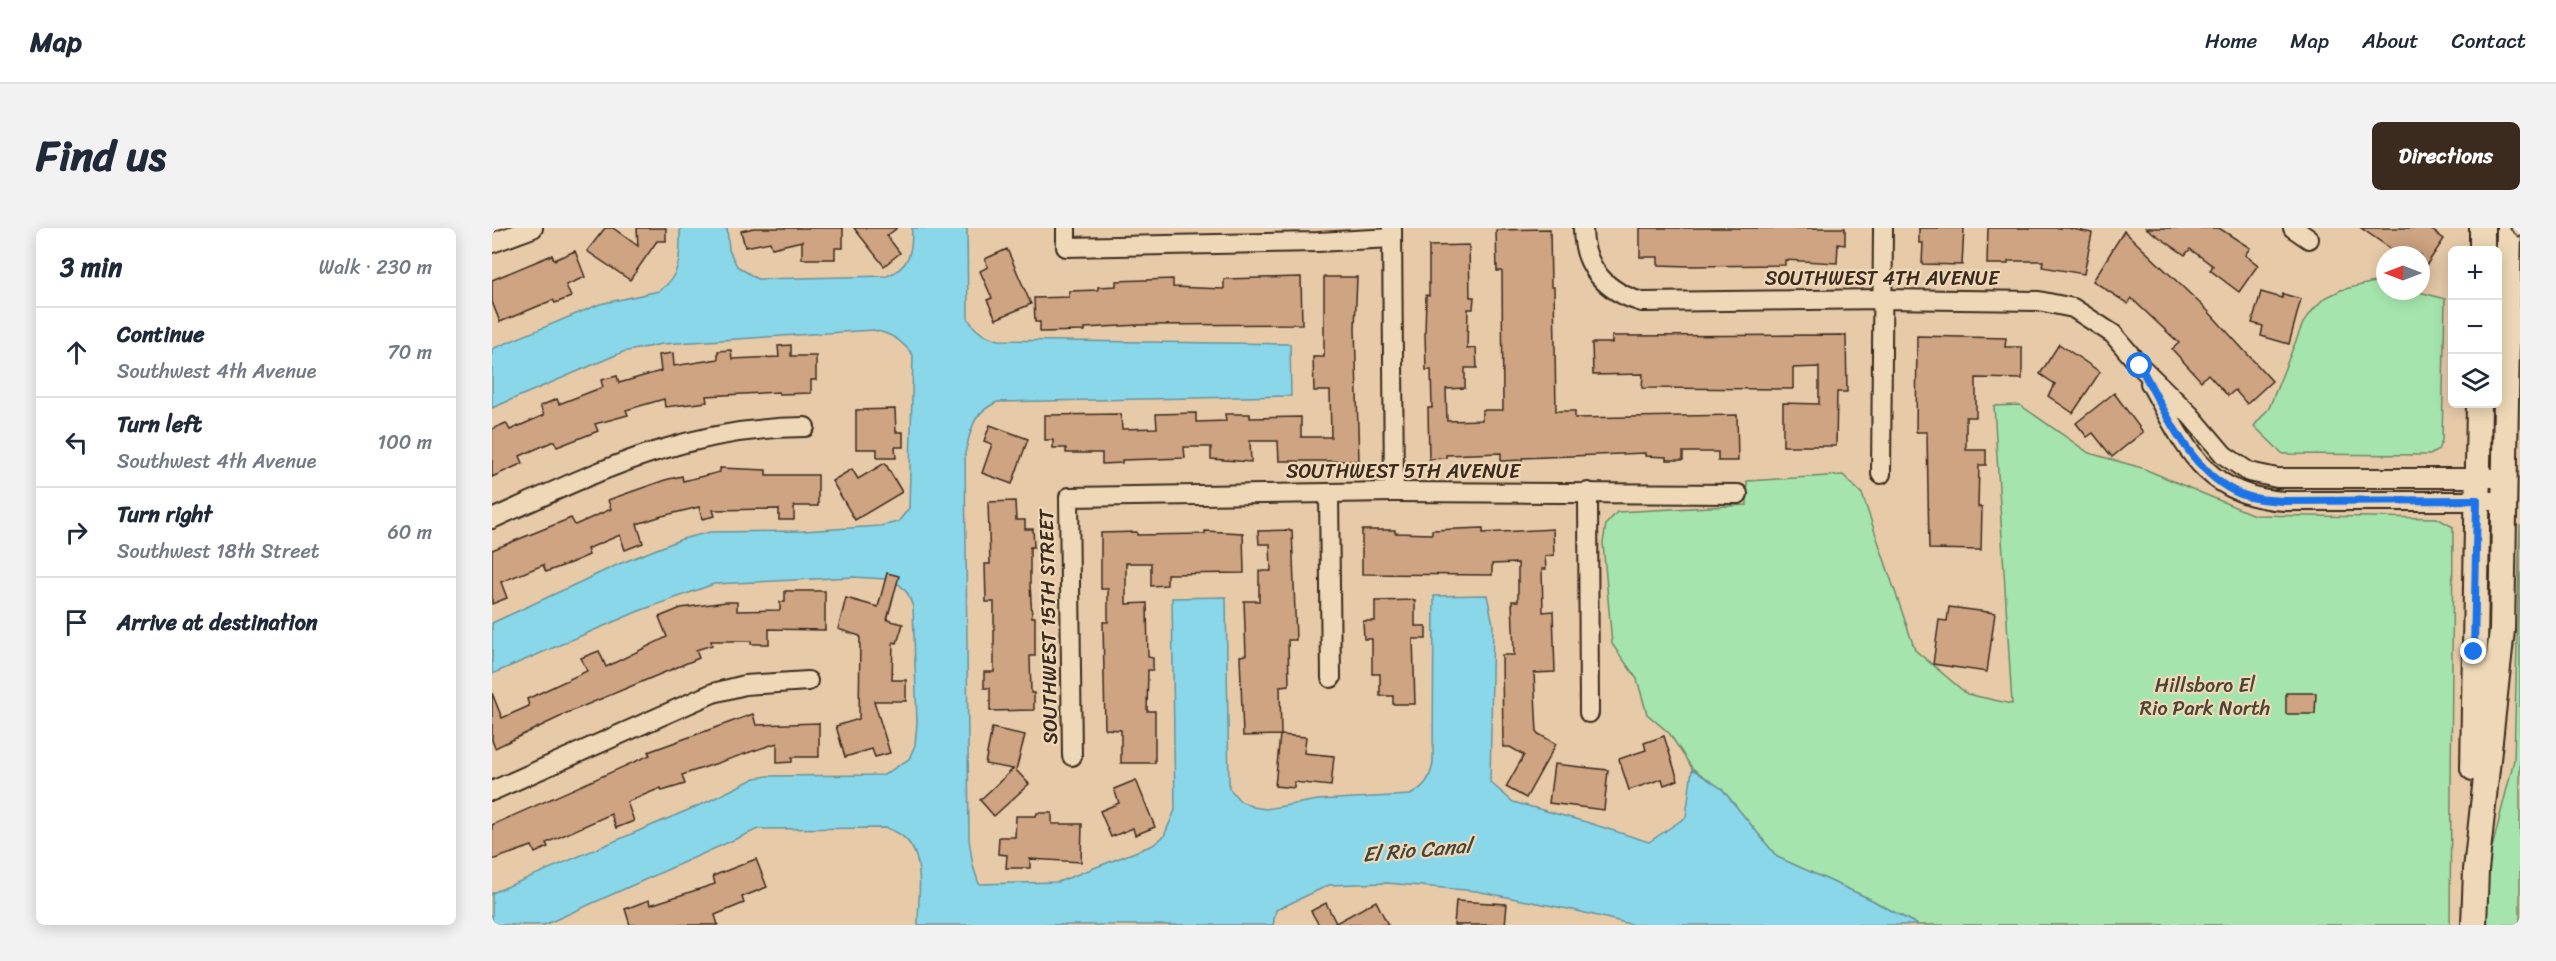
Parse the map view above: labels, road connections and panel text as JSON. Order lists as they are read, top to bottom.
{
  "streets": {
    "street": ["SOUTHWEST 4TH AVENUE", "SOUTHWEST 5TH AVENUE", "SOUTHWEST 15TH STREET"]
  },
  "crossings": [
    ["SOUTHWEST 5TH AVENUE", "SOUTHWEST 15TH STREET"]
  ],
  "water": ["El Rio Canal"],
  "parks": ["Hillsboro El Rio Park North"],
  "north": "left",
  "page": {
    "header": "Map",
    "nav": [
      "Home",
      "Map",
      "About",
      "Contact"
    ],
    "title": "Find us",
    "buttons": "Directions",
    "heading": ["3 min", "Walk · 230 m"],
    "map_buttons": ["+", "−"],
    "list": [
      ["Continue", "Southwest 4th Avenue", "70 m"],
      ["Turn left", "Southwest 4th Avenue", "100 m"],
      ["Turn right", "Southwest 18th Street", "60 m"],
      "Arrive at destination"
    ]
  }
}
